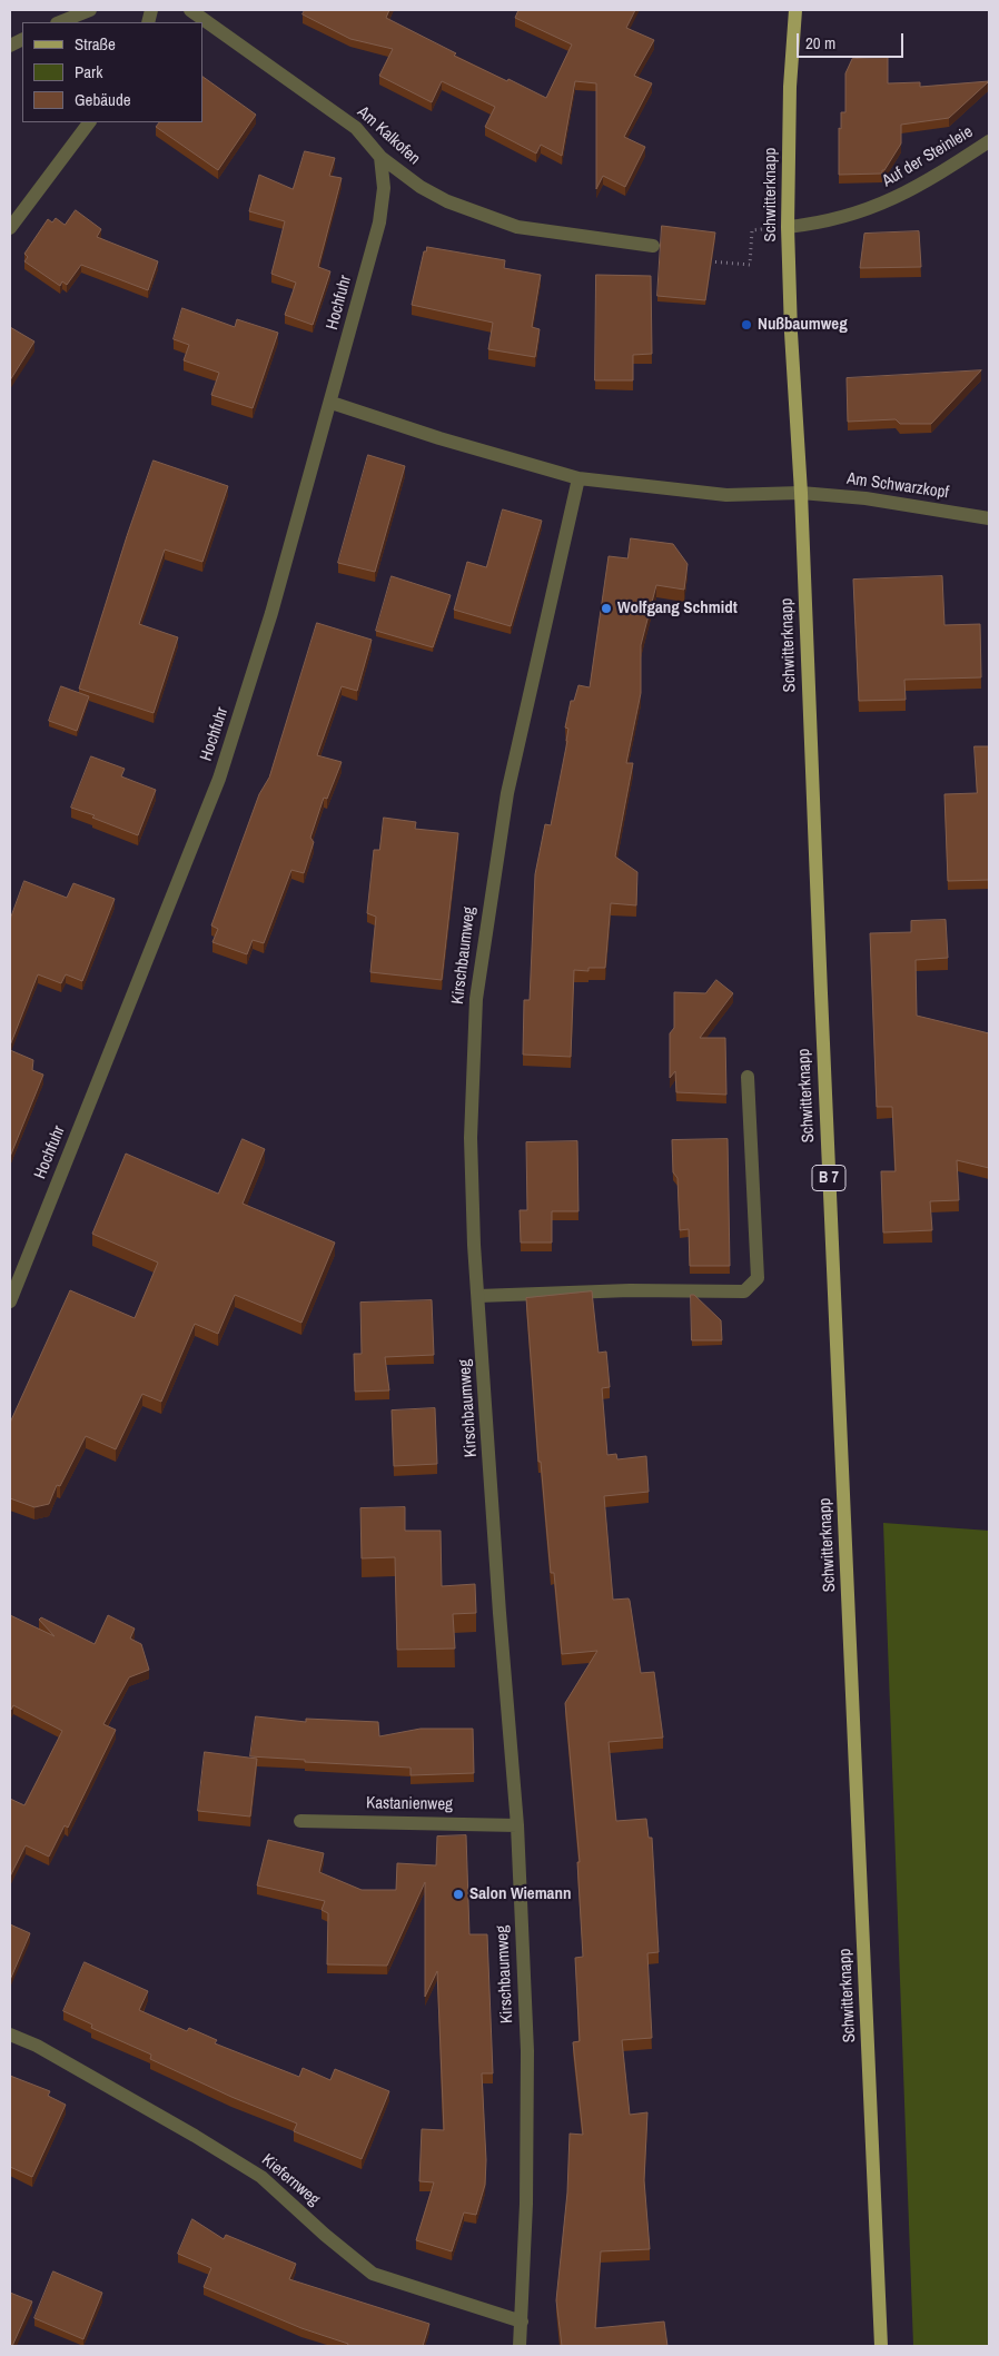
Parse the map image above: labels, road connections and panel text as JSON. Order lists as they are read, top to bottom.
{
  "streets": {
    "main road": ["Schwitterknapp", "B 7"],
    "street": [
      "Am Kalkofen",
      "Auf der Steinleie",
      "Hochfuhr",
      "Am Schwarzkopf",
      "Kirschbaumweg",
      "Kastanienweg",
      "Kiefernweg"
    ]
  },
  "crossings": [
    ["Am Kalkofen", "Hochfuhr"],
    ["Auf der Steinleie", "Schwitterknapp"],
    ["Schwitterknapp", "Am Schwarzkopf"],
    ["Kirschbaumweg", "Kastanienweg"],
    ["Kirschbaumweg", "Kiefernweg"]
  ],
  "places": ["Nußbaumweg", "Wolfgang Schmidt", "Salon Wiemann"],
  "legend": ["Straße", "Park", "Gebäude"],
  "scale_bar": "20 m"
}
